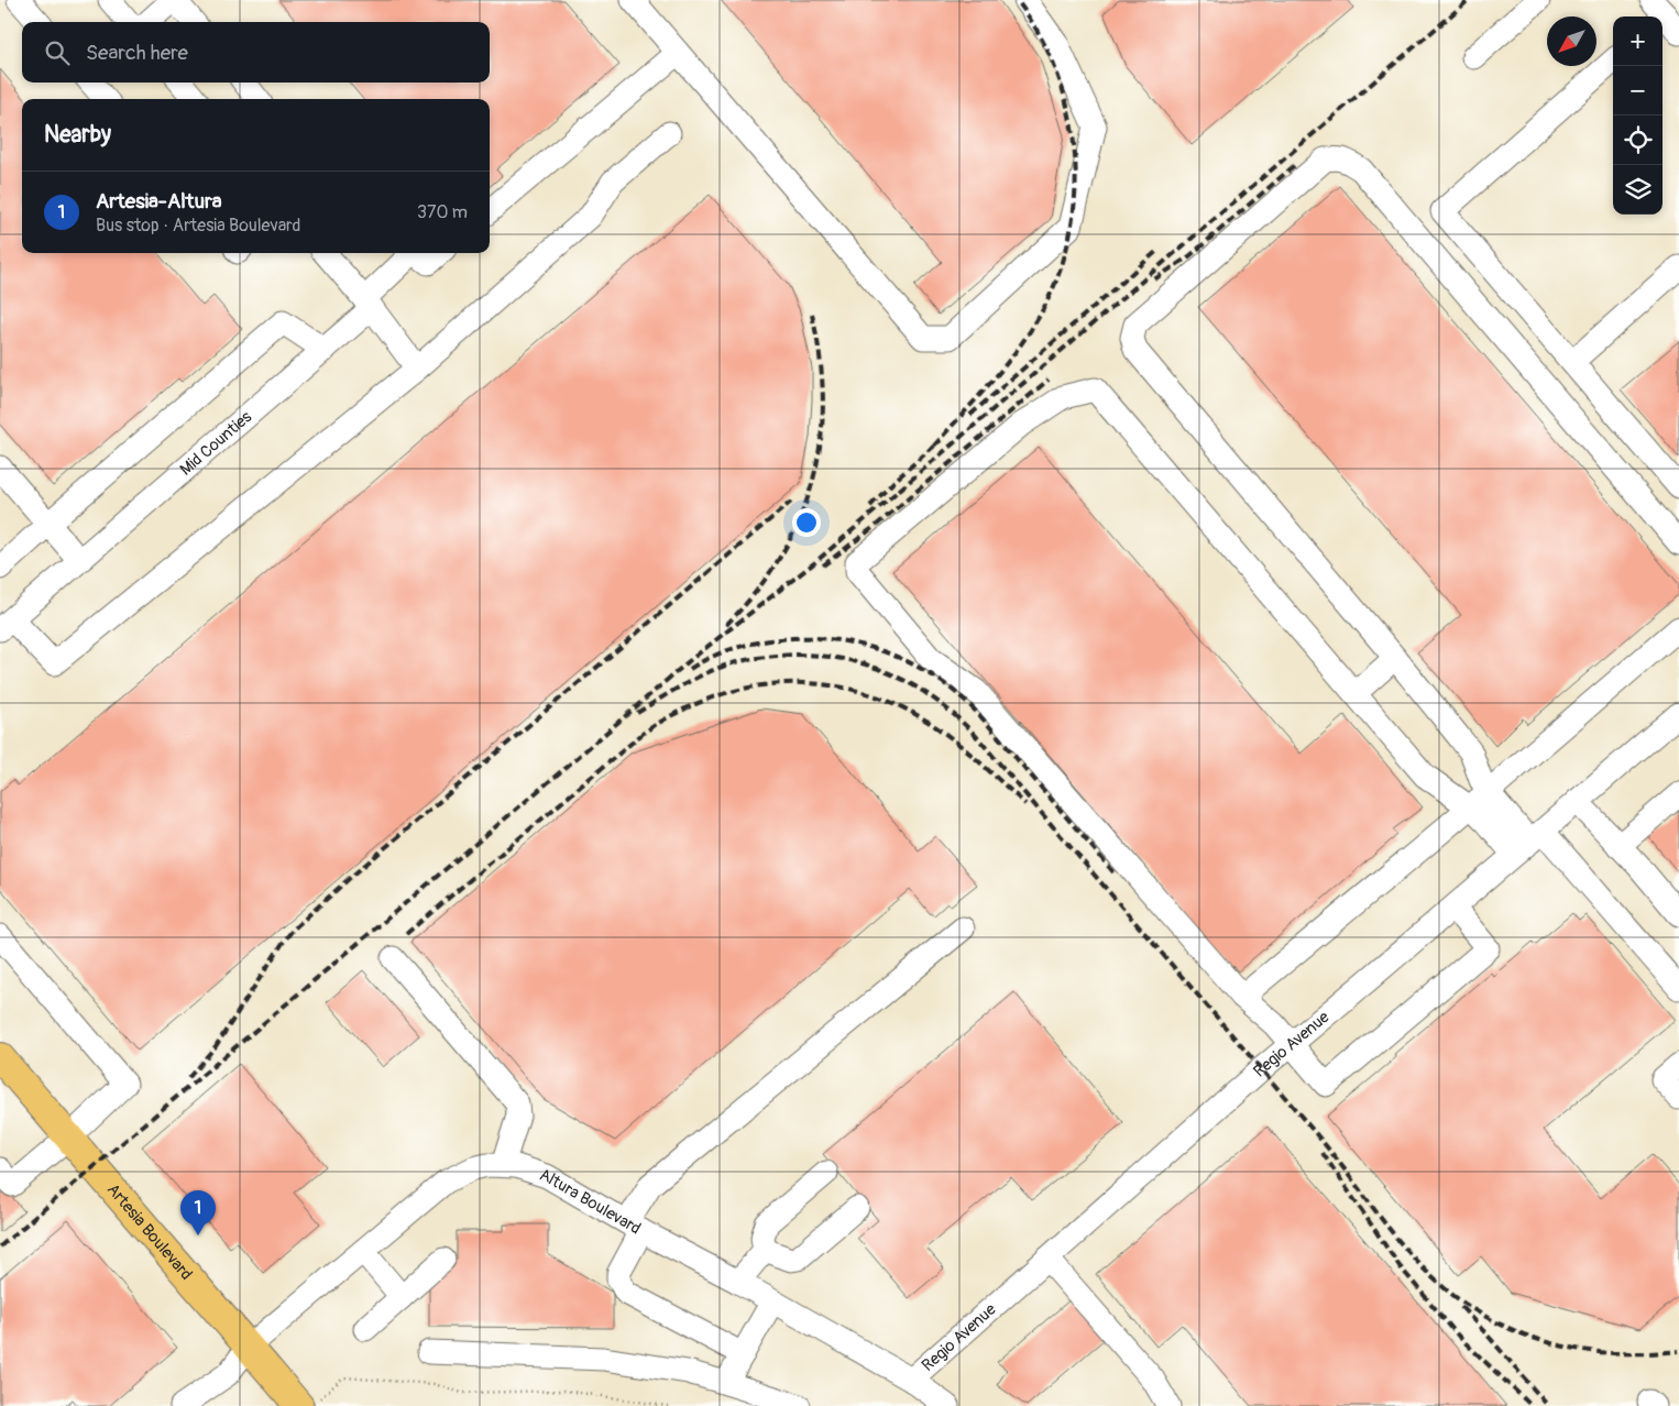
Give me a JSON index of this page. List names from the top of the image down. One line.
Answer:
{"streets":{"main road":["Artesia Boulevard"],"street":["Mid Counties","Regio Avenue","Altura Boulevard"]},"crossings":[["Regio Avenue","Altura Boulevard"],["Altura Boulevard","Artesia Boulevard"]],"north":"bottom left","page":{"map_buttons":["+","−"],"search":"Search here","heading":"Nearby","list":[{"mark":"1","name":"Artesia-Altura","note":"Bus stop · Artesia Boulevard","value":"370 m"}],"pins":"1"}}
